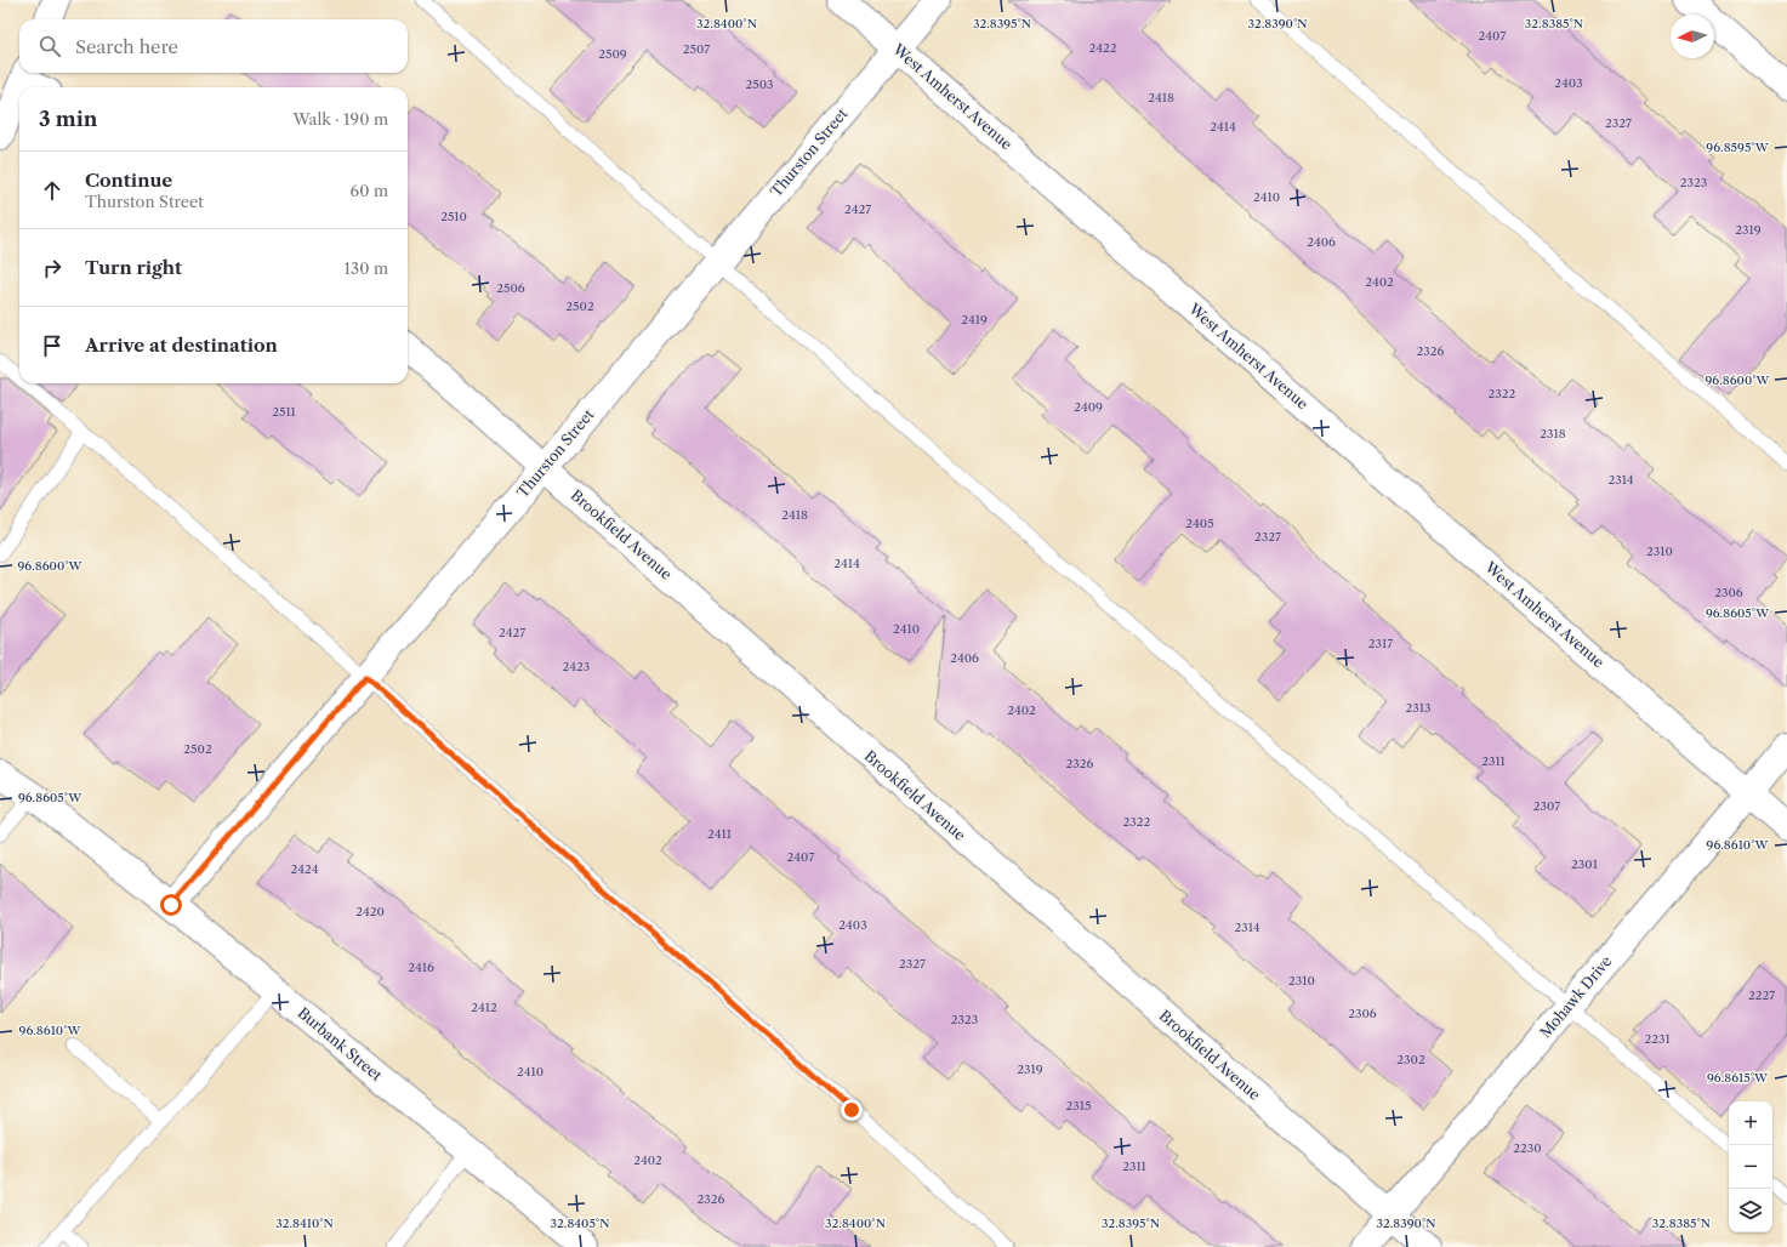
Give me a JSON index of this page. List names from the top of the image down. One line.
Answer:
{"streets":{"street":["West Amherst Avenue","Thurston Street","Brookfield Avenue","Mohawk Drive","Burbank Street"]},"crossings":[["West Amherst Avenue","Thurston Street"],["West Amherst Avenue","Mohawk Drive"],["Thurston Street","Brookfield Avenue"],["Thurston Street","Burbank Street"],["Brookfield Avenue","Mohawk Drive"]],"house_numbers":["2407","2422","2507","2509","2403","2503","2418","2327","2414","2323","2410","2427","2510","2319","2406","2402","2506","2502","2419","2326","2322","2409","2511","2318","2314","2418","2405","2327","2310","2414","2306","2410","2427","2317","2406","2423","2313","2402","2502","2311","2326","2307","2322","2411","2407","2301","2424","2420","2403","2314","2327","2416","2310","2227","2412","2306","2323","2231","2302","2319","2410","2315","2230","2402","2311","2326"],"north":"left","page":{"search":"Search here","heading":["3 min","Walk · 190 m"],"list":[["Continue","Thurston Street","60 m"],["Turn right","130 m"],"Arrive at destination"],"map_buttons":["+","−"]},"coordinates":["32.8400°N","32.8395°N","32.8390°N","32.8385°N","96.8595°W","96.8600°W","96.8605°W","96.8610°W","96.8615°W","32.8410°N","32.8405°N"]}
